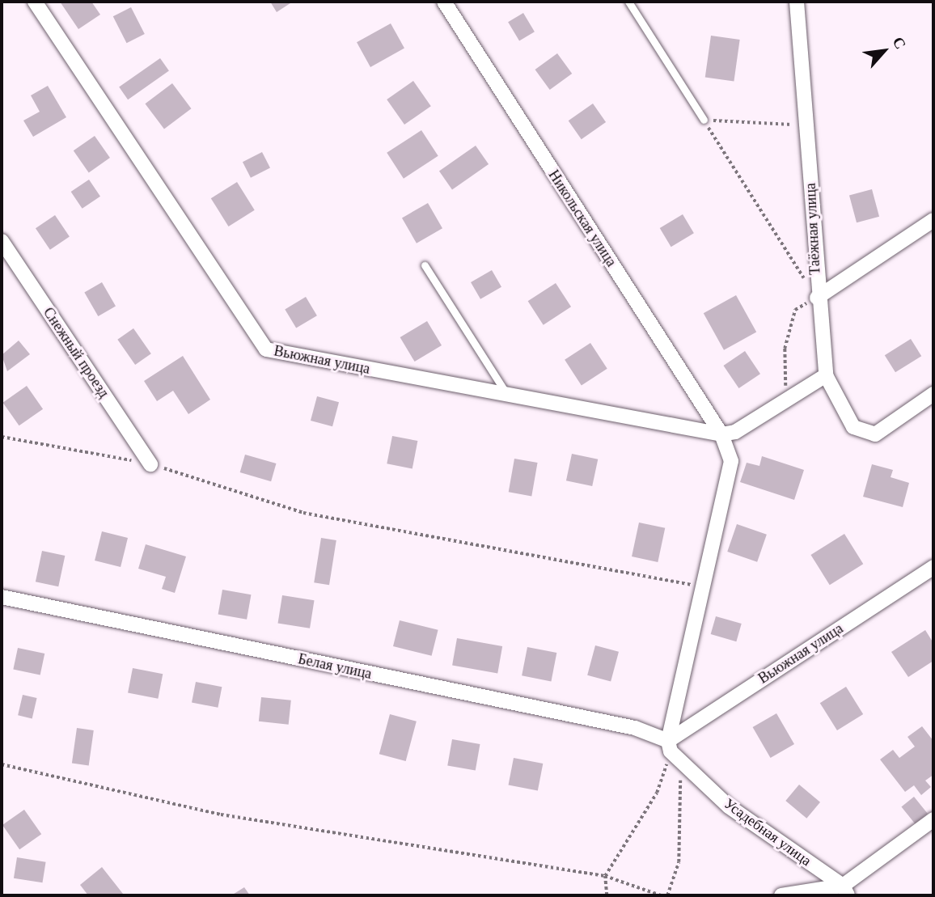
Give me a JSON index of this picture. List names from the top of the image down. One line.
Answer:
{"streets":{"street":["Никольская улица","Таёжная улица","Снежный проезд","Вьюжная улица","Белая улица","Усадебная улица"]},"crossings":[["Никольская улица","Вьюжная улица"],["Никольская улица","Белая улица"],["Никольская улица","Усадебная улица"],["Вьюжная улица","Белая улица"],["Вьюжная улица","Усадебная улица"],["Белая улица","Усадебная улица"]],"north":"top right"}
